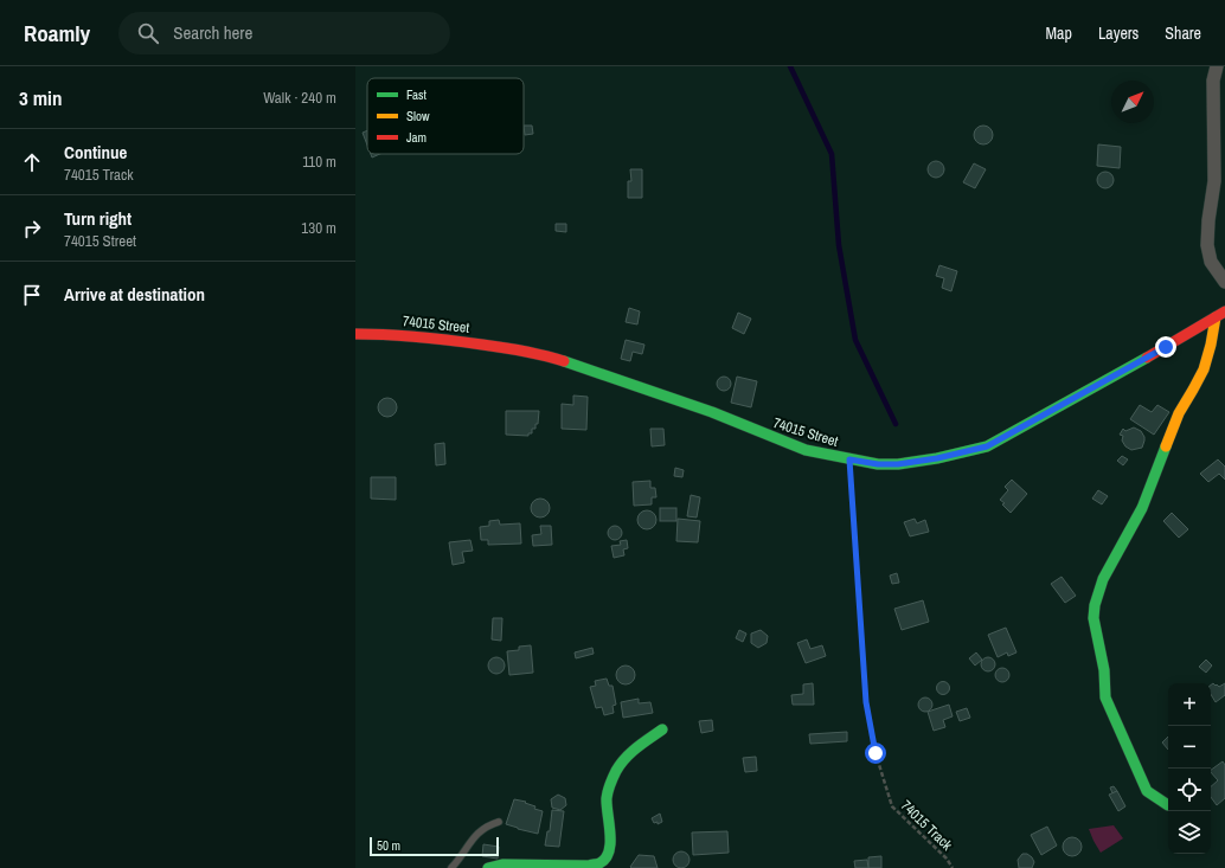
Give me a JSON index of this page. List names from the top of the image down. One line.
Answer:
{"streets":{"street":["74015 Street"],"path":["74015 Track"]},"crossings":[["74015 Street","74015 Track"]],"legend":["Fast","Slow","Jam"],"scale_bar":"50 m","north":"top right","page":{"header":"Roamly","search":"Search here","nav":["Map","Layers","Share"],"heading":["3 min","Walk · 240 m"],"list":[["Continue","74015 Track","110 m"],["Turn right","74015 Street","130 m"],"Arrive at destination"],"map_buttons":["+","−"],"scale":"50 m"}}
